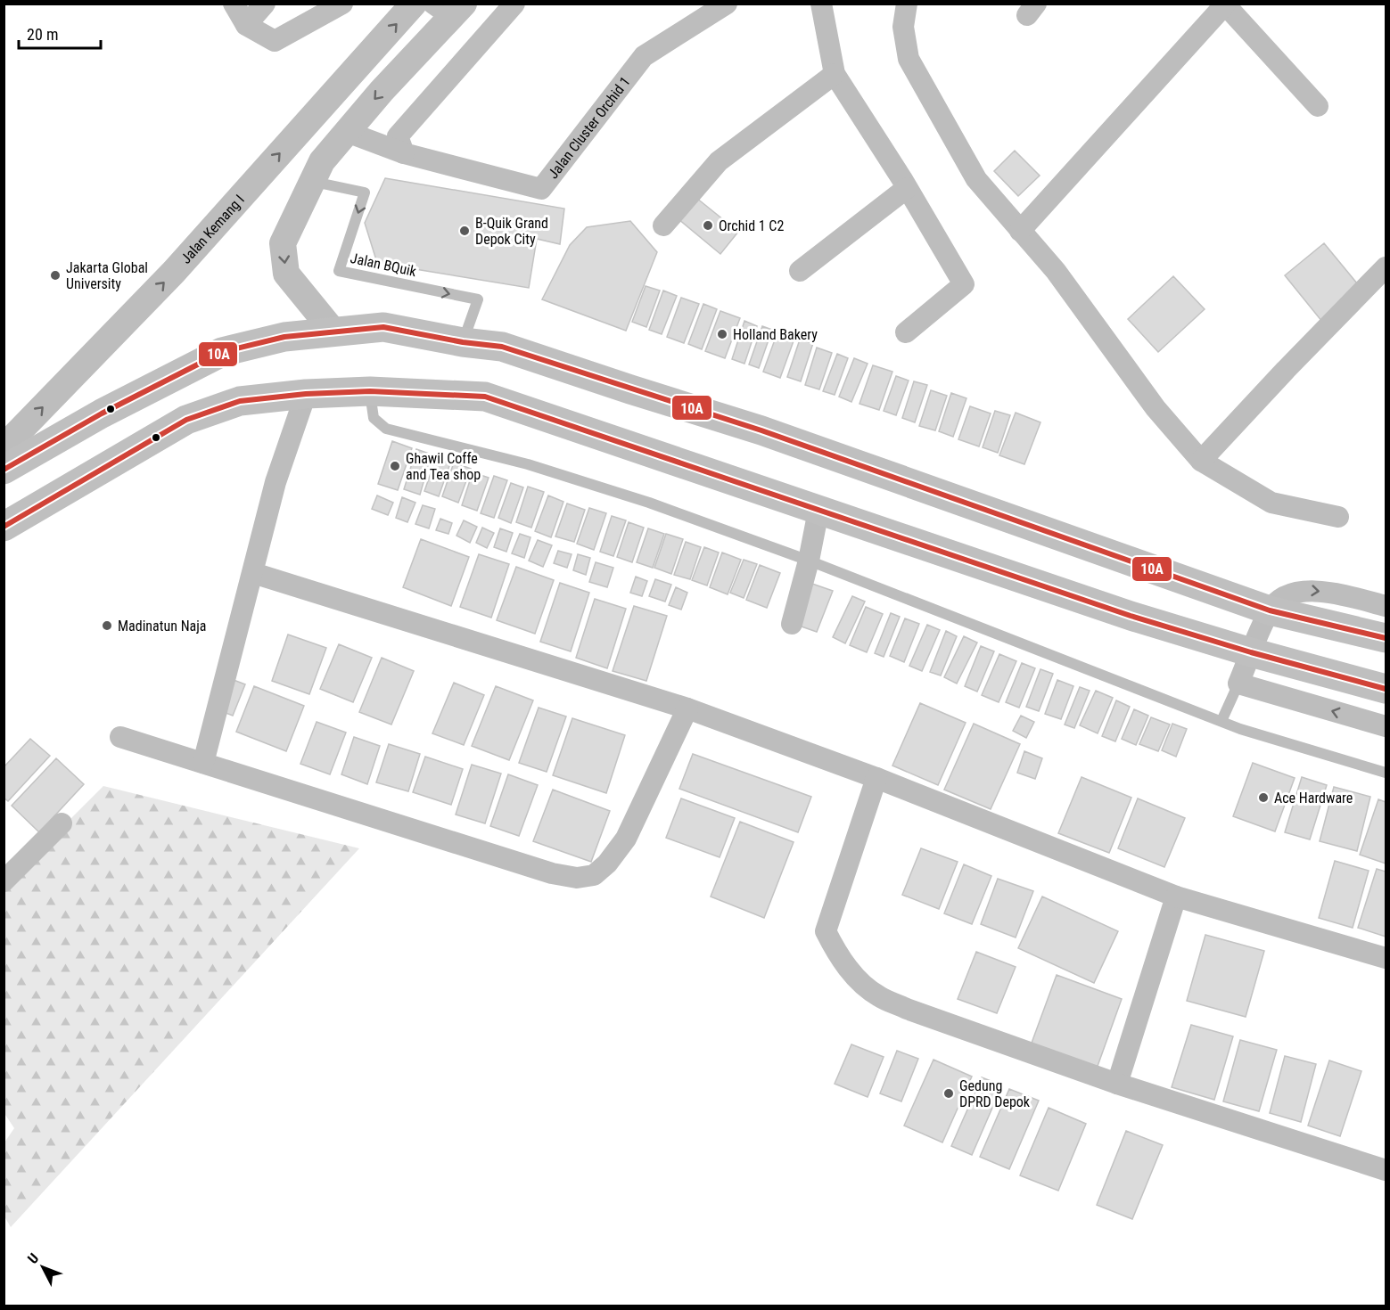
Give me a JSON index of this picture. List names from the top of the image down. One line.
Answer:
{"streets":{"street":["Jalan Cluster Orchid 1","Jalan Kemang I"],"lane":["Jalan BQuik"]},"places":["Orchid 1 C2","B-Quik Grand Depok City","Jakarta Global University","Holland Bakery","Ghawil Coffe and Tea shop","Madinatun Naja","Ace Hardware","Gedung DPRD Depok"],"lines":["transit line 10A"],"scale_bar":"20 m","north":"top left"}
